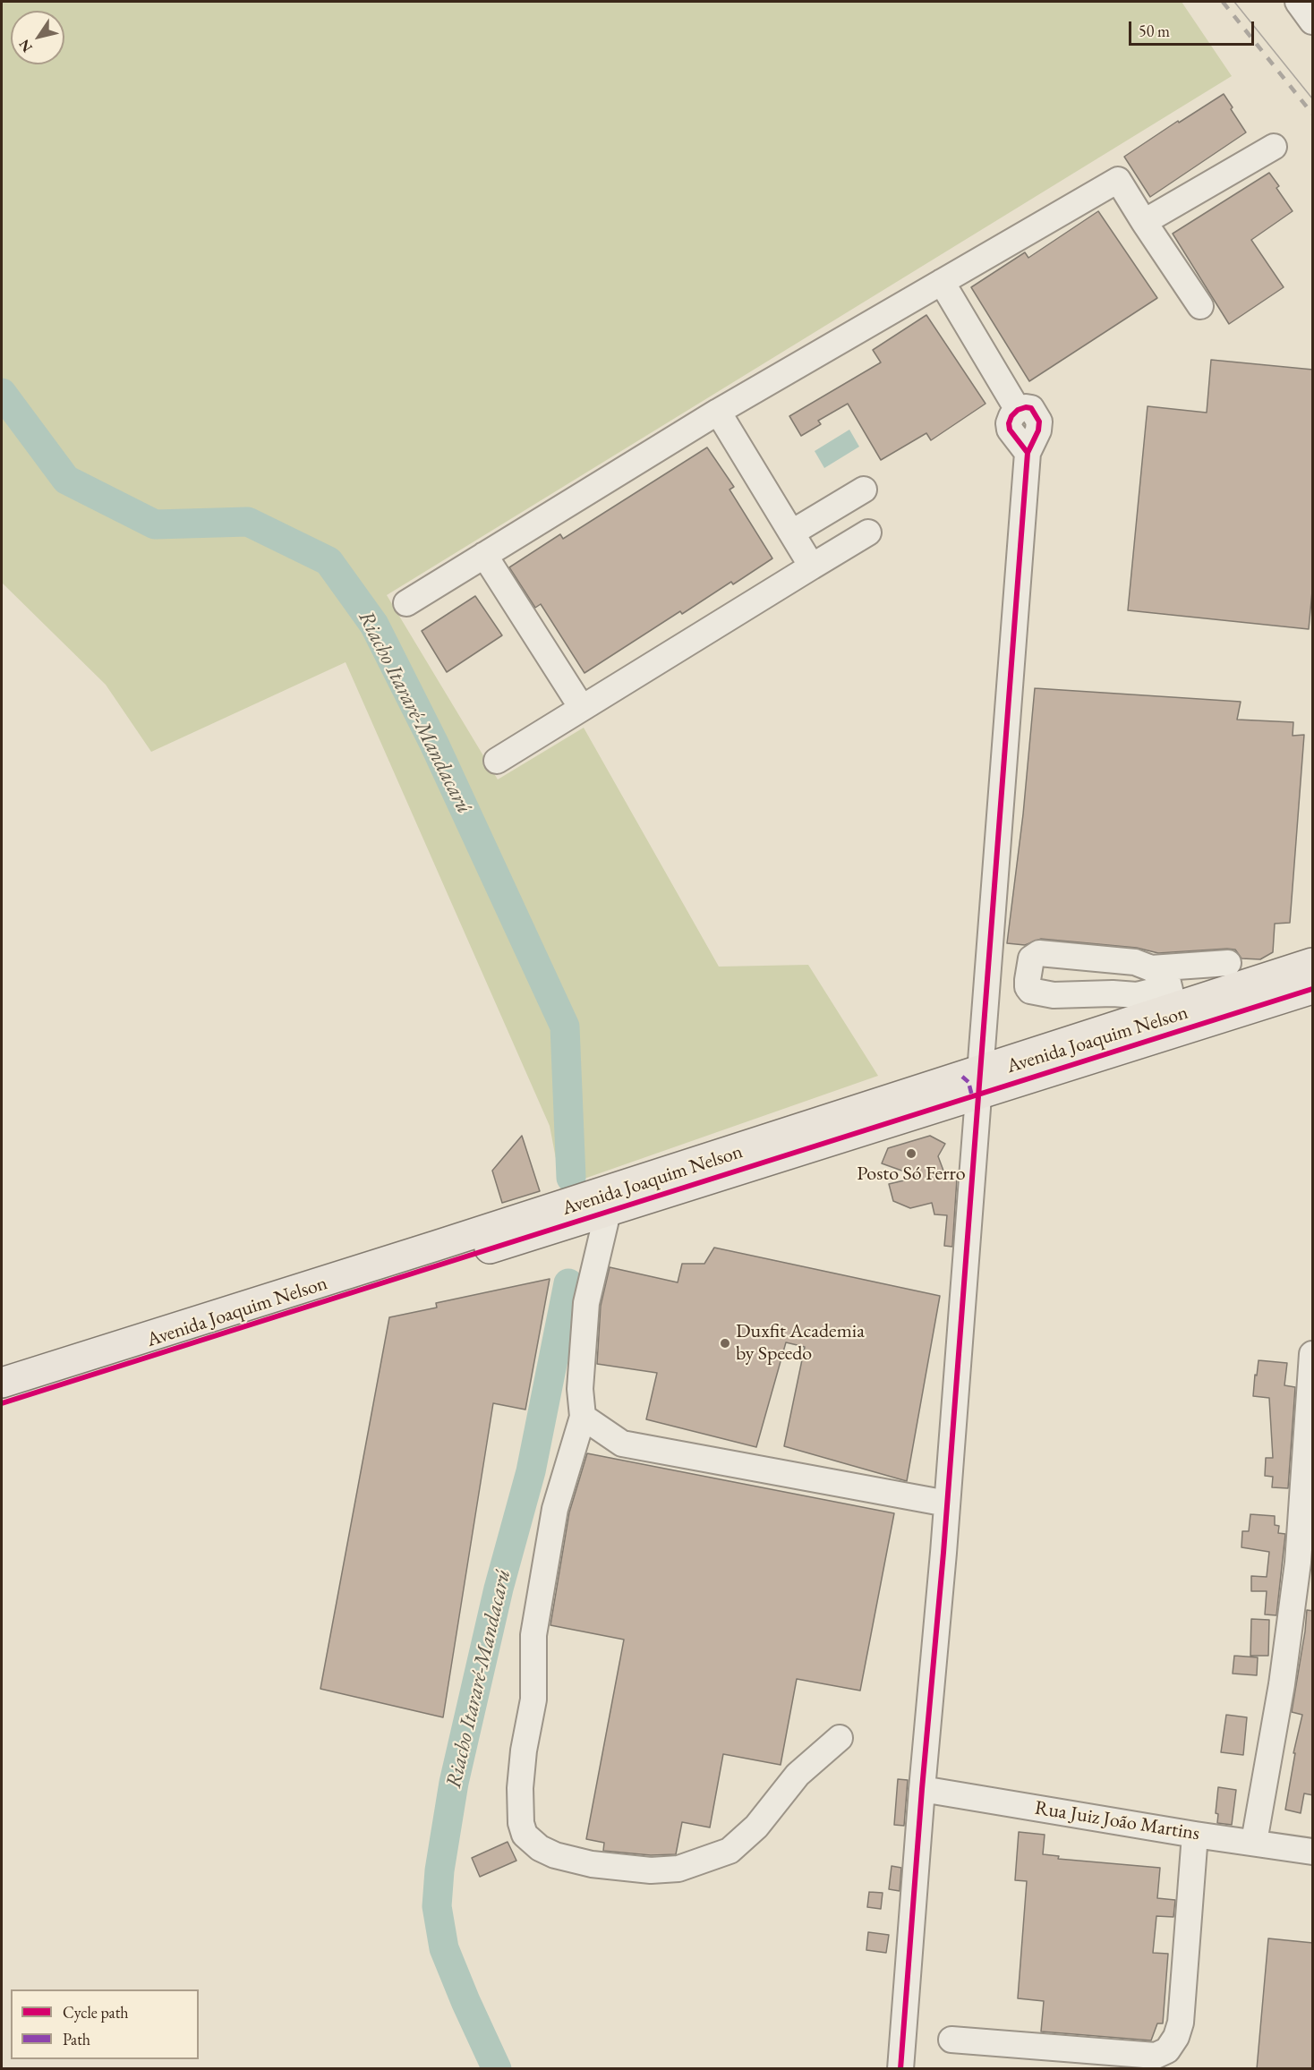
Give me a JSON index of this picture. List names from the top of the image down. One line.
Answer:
{"streets":{"main road":["Avenida Joaquim Nelson"],"street":["Rua Juiz João Martins"]},"water":["Riacho Itararé-Mandacarú"],"places":["Posto Só Ferro","Duxfit Academia by Speedo"],"legend":["Cycle path","Path"],"scale_bar":"50 m","north":"bottom left"}
